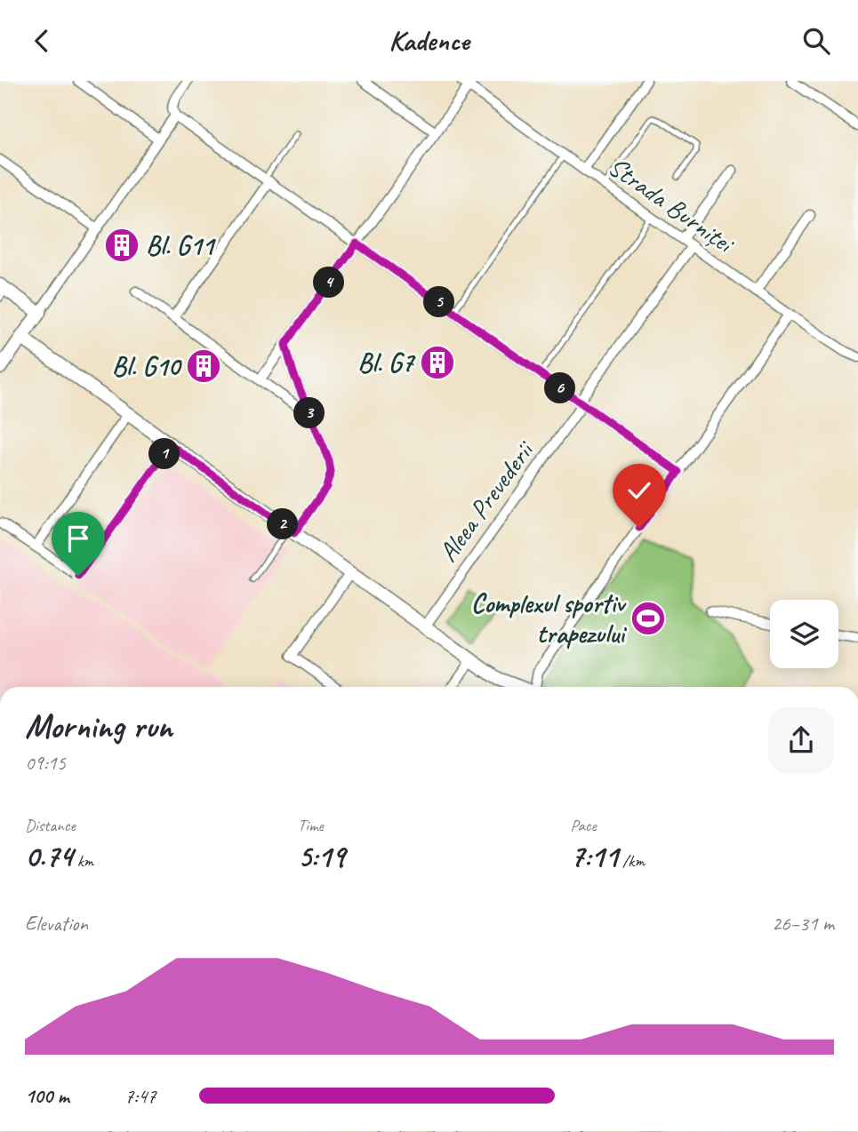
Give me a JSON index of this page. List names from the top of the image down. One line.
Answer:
{"streets":{"street":["Strada Burniței","Aleea Prevederii"]},"crossings":[["Strada Burniței","Aleea Prevederii"]],"places":{"building":["Bl. G11","Bl. G7","Bl. G10"],"sports":["Complexul sportiv trapezului"]},"page":{"header":"Kadence","pins":["4","5","6","3","1","2"],"heading":["Morning run","09:15"],"stats":[["Distance","0.74 km"],["Time","5:19"],["Pace","7:11 /km"]],"chart":["Elevation","26–31 m"],"list":[{"name":"100 m","note":"7:47"}]}}
